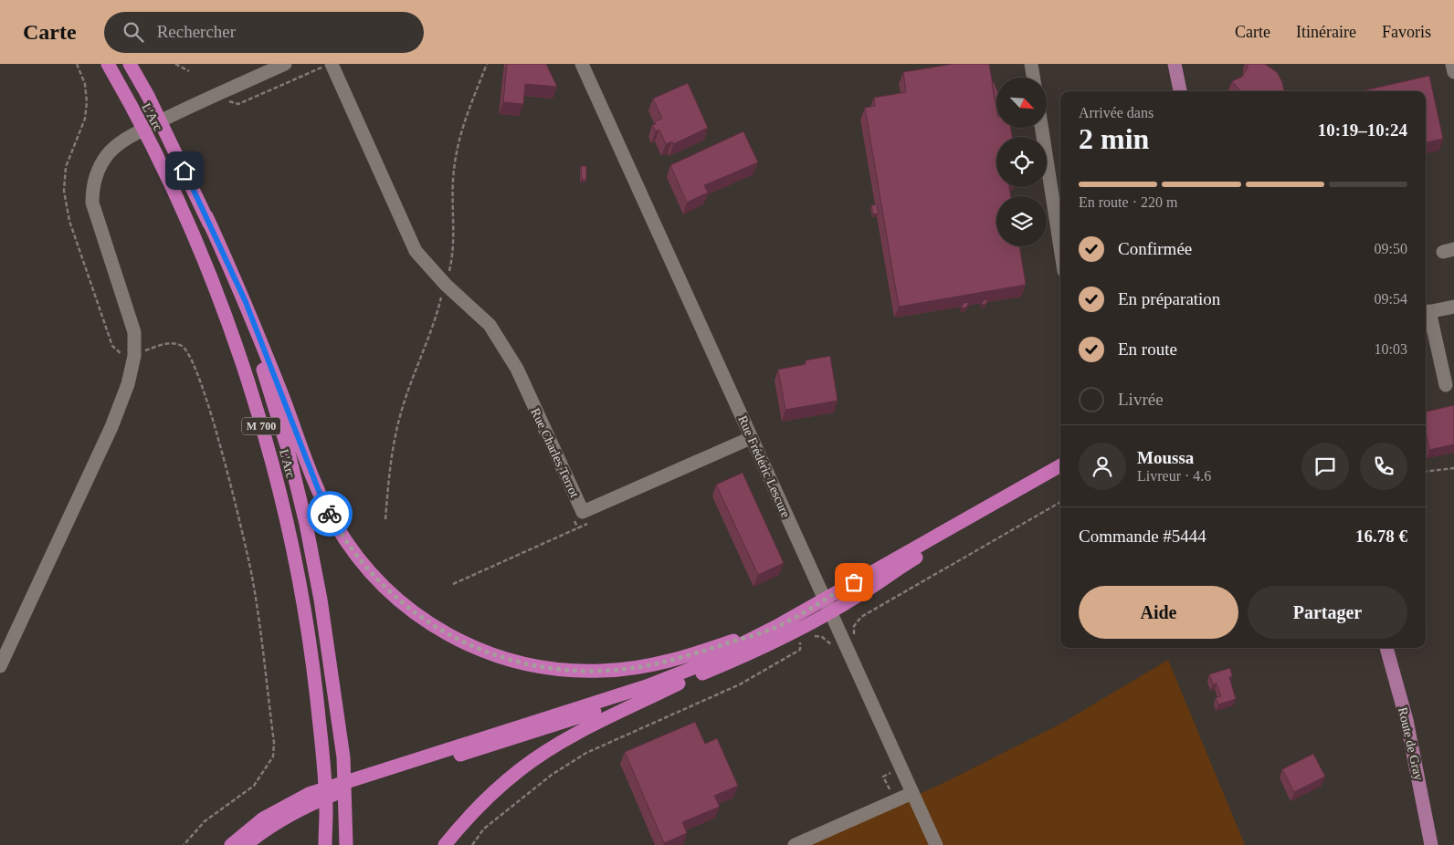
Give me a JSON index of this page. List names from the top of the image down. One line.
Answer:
{"streets":{"highway":["L'Arc","M 700"],"main road":["Route de Gray"],"street":["Rue Charles Terrot","Rue Frédéric Lescure"]},"crossings":[["Rue Charles Terrot","Rue Frédéric Lescure"]],"north":"bottom right","page":{"header":"Carte","search":"Rechercher","nav":["Carte","Itinéraire","Favoris"],"heading":["2 min","Arrivée dans","10:19–10:24"],"panel":["Moussa","Livreur · 4.6","Commande #5444","16.78 €"],"bar":"En route · 220 m","list":[["Confirmée","09:50"],["En préparation","09:54"],["En route","10:03"],"Livrée"],"buttons":["Aide","Partager"]}}
